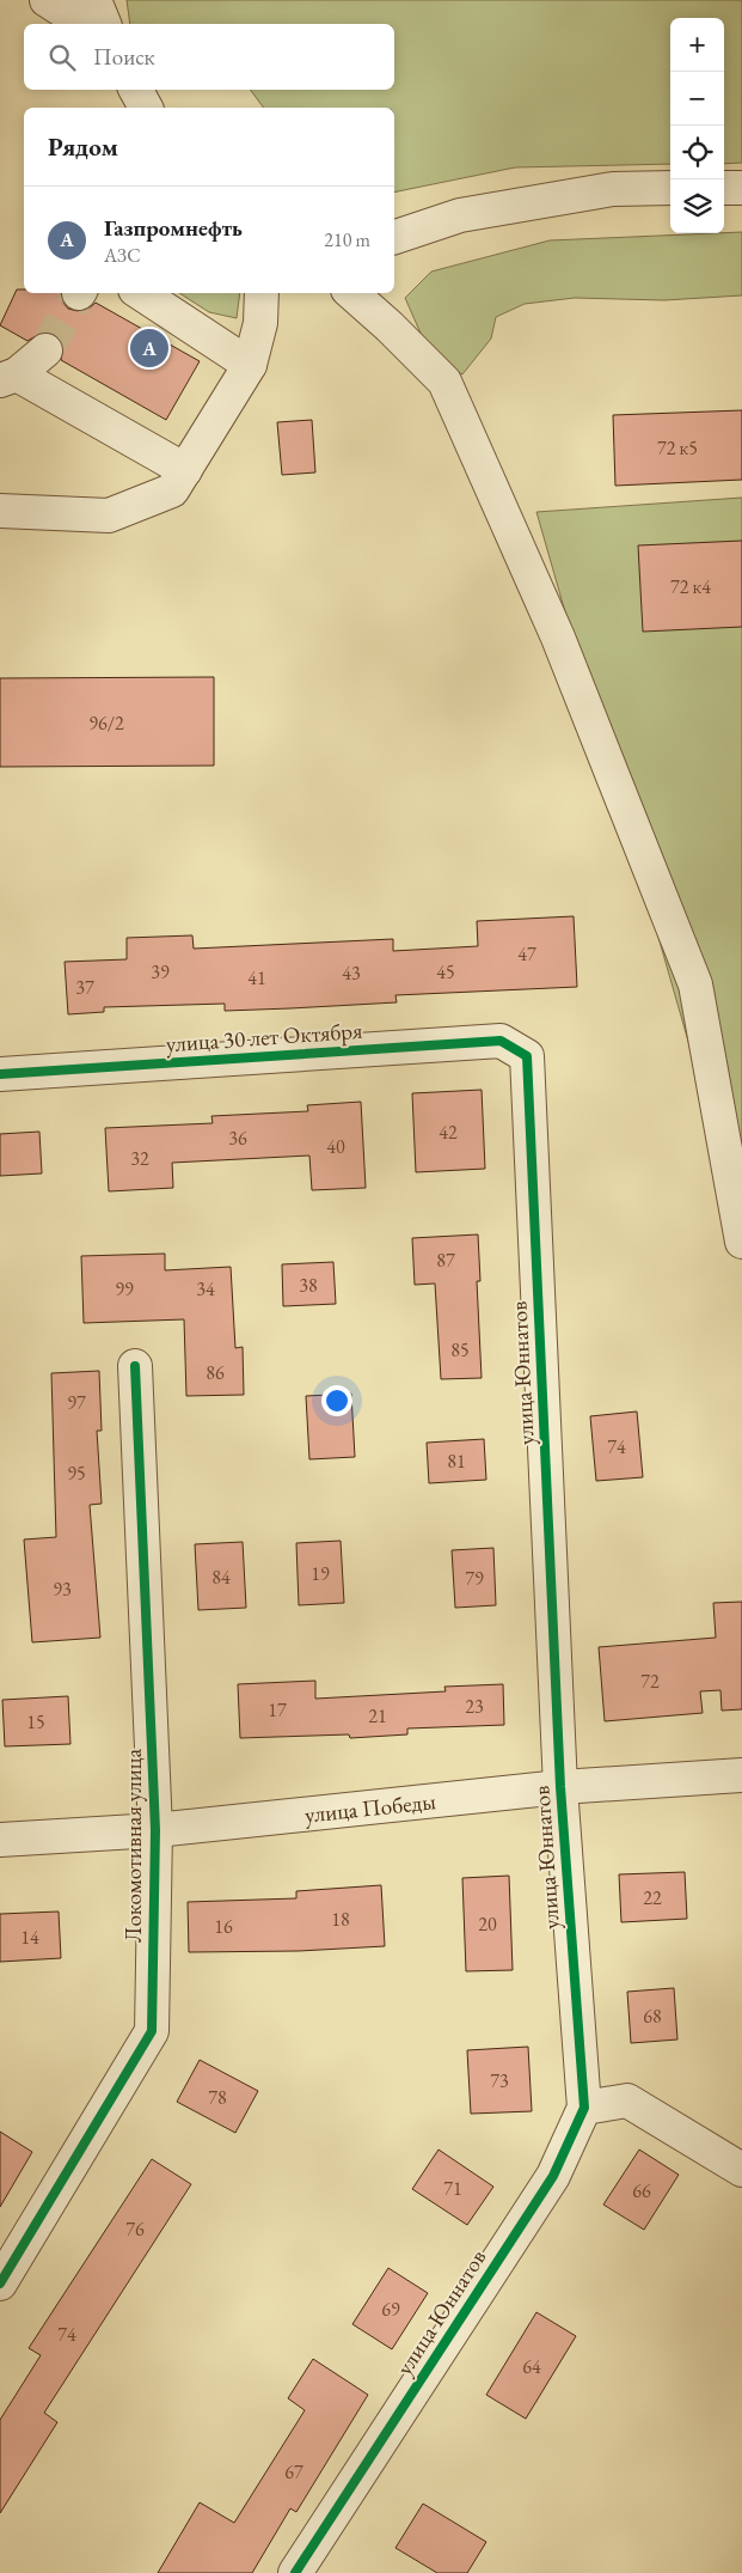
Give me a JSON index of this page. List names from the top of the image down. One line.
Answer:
{"streets":{"street":["улица 30 лет Октября","улица Юннатов","улица Победы","Локомотивная улица"]},"crossings":[["улица 30 лет Октября","улица Юннатов"],["улица Юннатов","улица Победы"],["улица Победы","Локомотивная улица"]],"house_numbers":["72 к5","72 к4","96/2","47","39","45","43","41","37","42","36","40","32","87","38","99","34","85","86","97","74","81","95","19","84","79","93","72","23","17","21","15","22","18","20","16","14","68","73","78","71","66","76","69","74","64","67"],"page":{"map_buttons":["+","−"],"search":"Поиск","heading":"Рядом","list":[{"mark":"A","name":"Газпромнефть","note":"АЗС","value":"210 m"}],"pins":"A"}}
